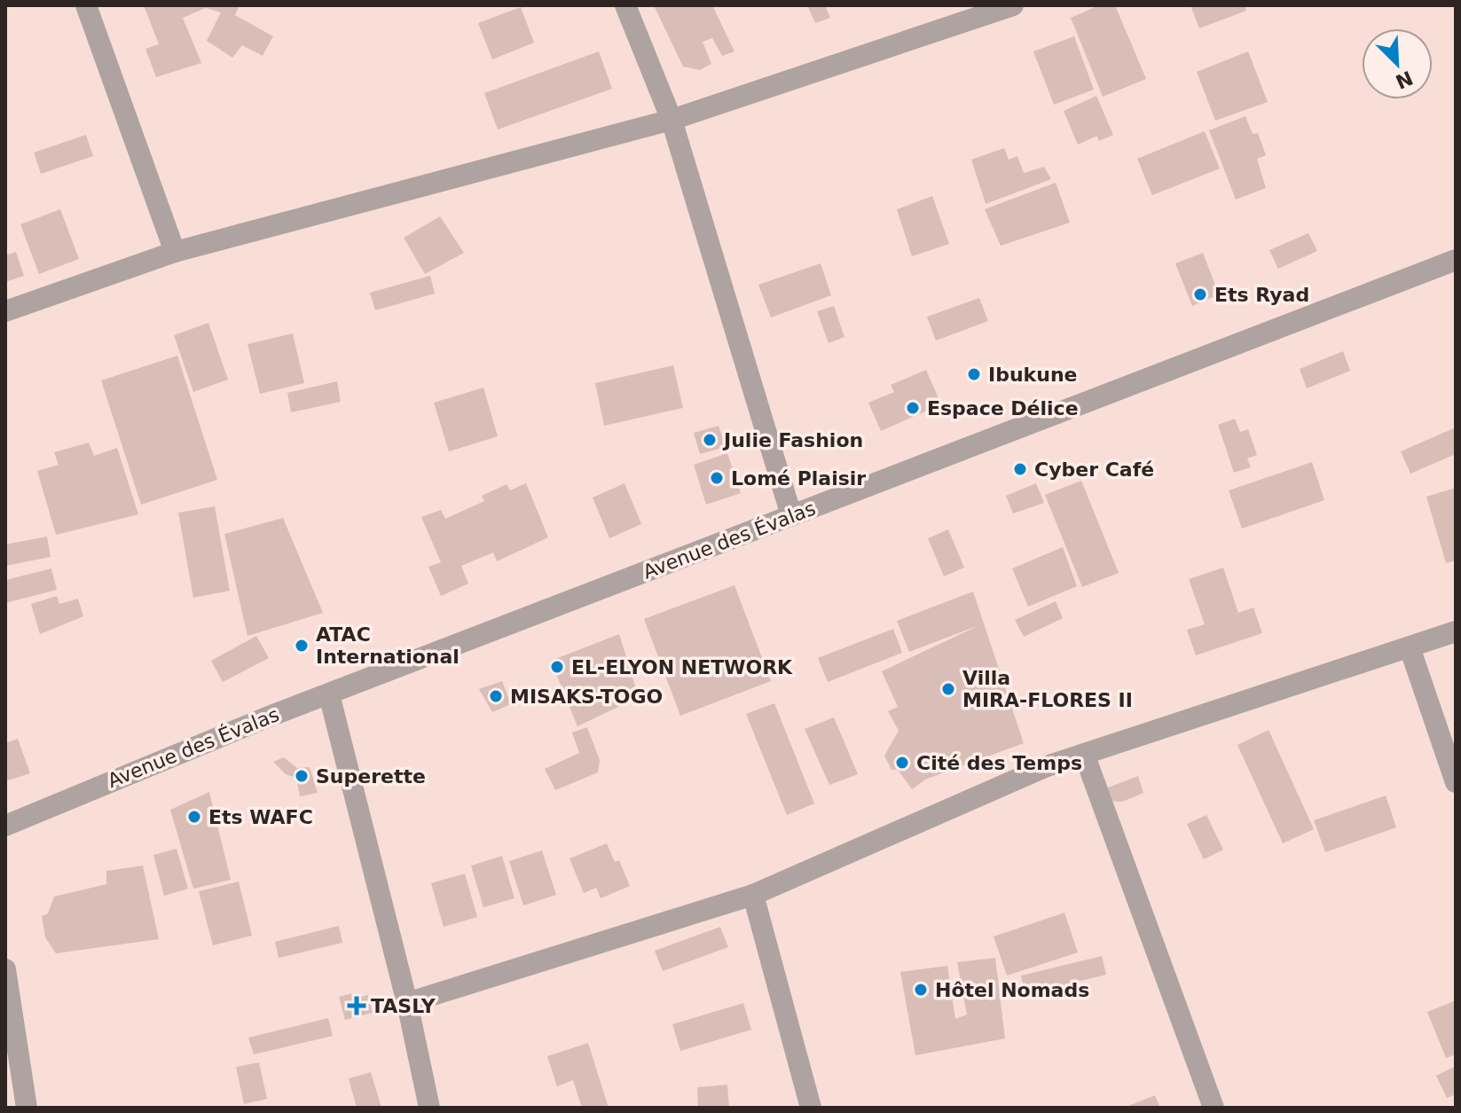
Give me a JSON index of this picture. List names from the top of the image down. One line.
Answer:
{"streets":{"street":["Avenue des Évalas"]},"places":{"other":["Ets Ryad","Ibukune","Espace Délice","Julie Fashion","Cyber Café","Lomé Plaisir","ATAC International","EL-ELYON NETWORK","Villa MIRA-FLORES II","MISAKS-TOGO","Cité des Temps","Superette","Ets WAFC","Hôtel Nomads"],"health":["TASLY"]},"north":"bottom right"}
